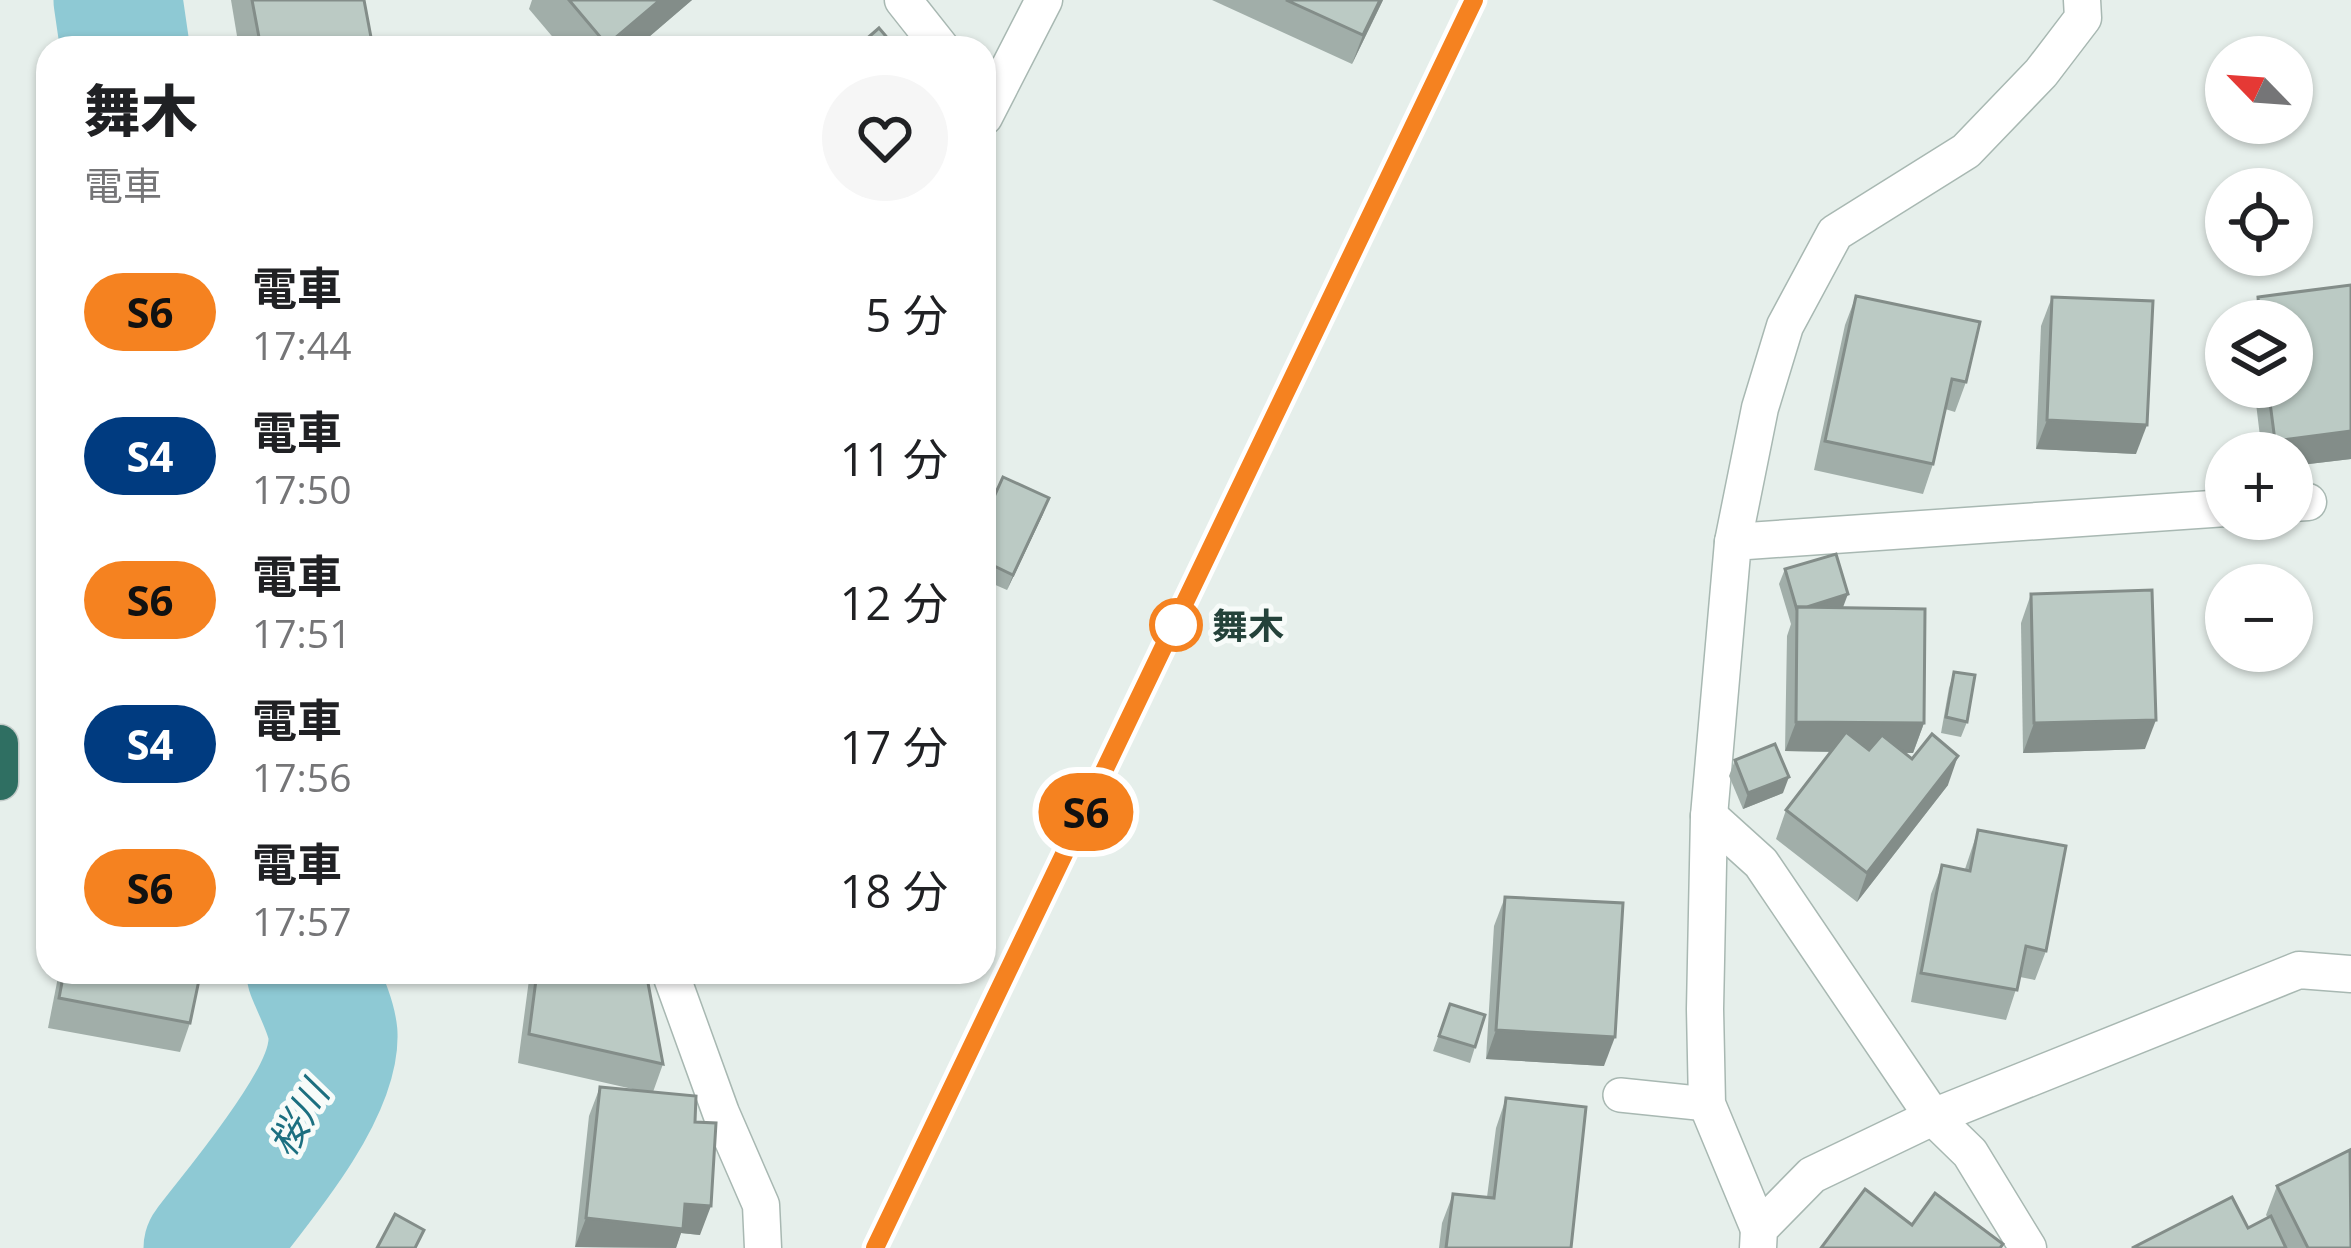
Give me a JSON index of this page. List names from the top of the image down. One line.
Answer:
{"water":["桜川"],"places":["舞木"],"north":"top left","page":{"on_map":"S6","map_buttons":["+","−"],"heading":["舞木","電車"],"list":[{"mark":"S6","name":"電車","note":"17:44","value":"5 分"},{"mark":"S4","name":"電車","note":"17:50","value":"11 分"},{"mark":"S6","name":"電車","note":"17:51","value":"12 分"},{"mark":"S4","name":"電車","note":"17:56","value":"17 分"},{"mark":"S6","name":"電車","note":"17:57","value":"18 分"}]}}
